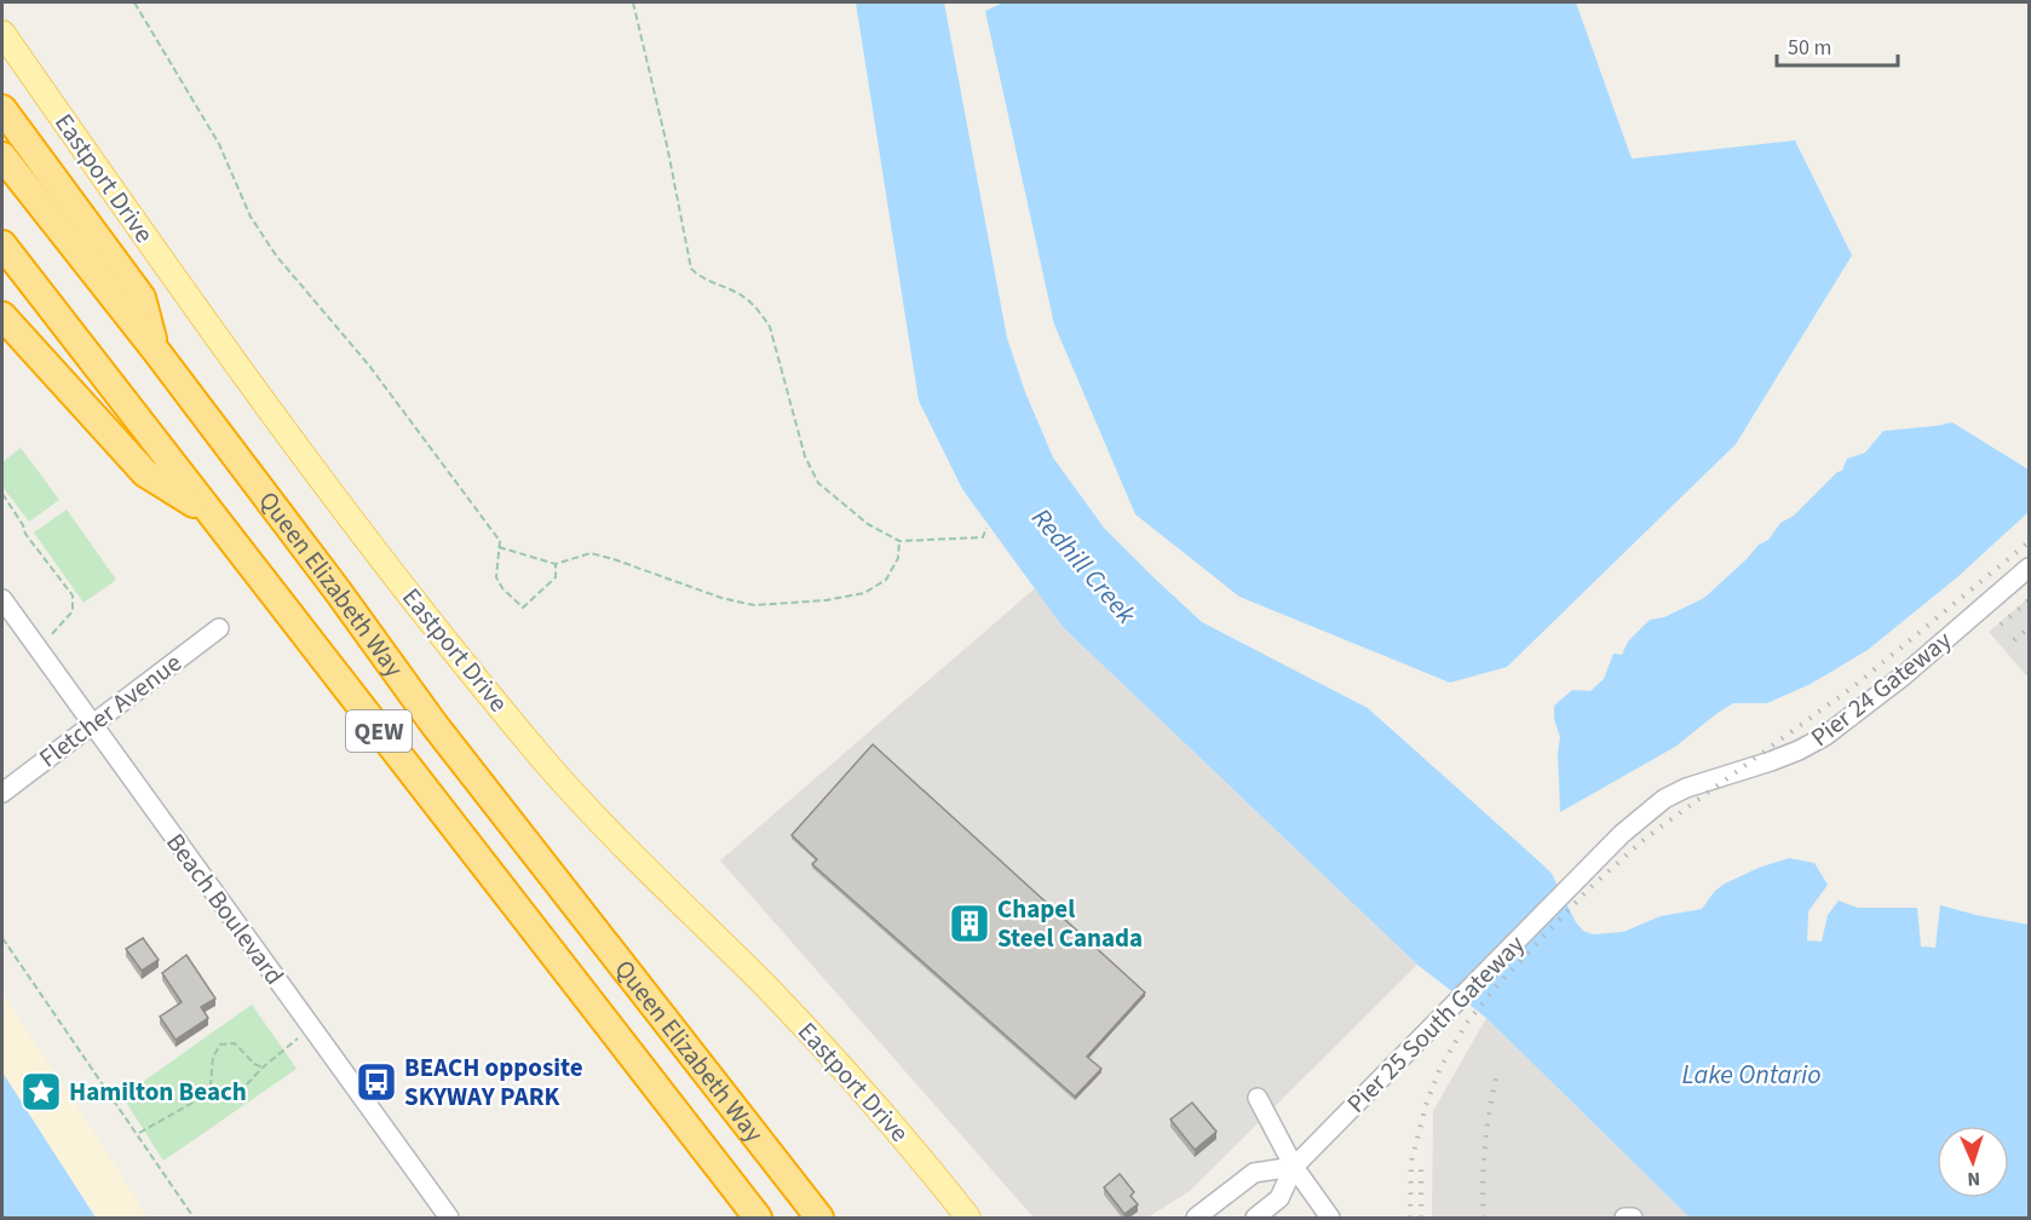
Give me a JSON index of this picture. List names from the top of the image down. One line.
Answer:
{"streets":{"highway":["Queen Elizabeth Way","QEW"],"main road":["Eastport Drive"],"street":["Pier 24 Gateway","Fletcher Avenue","Beach Boulevard","Pier 25 South Gateway"]},"crossings":[["Pier 24 Gateway","Pier 25 South Gateway"],["Fletcher Avenue","Beach Boulevard"]],"water":["Redhill Creek","Lake Ontario"],"places":{"building":["Chapel Steel Canada"],"bus stop":["BEACH opposite SKYWAY PARK"],"place":["Hamilton Beach"]},"scale_bar":"50 m","north":"bottom"}
